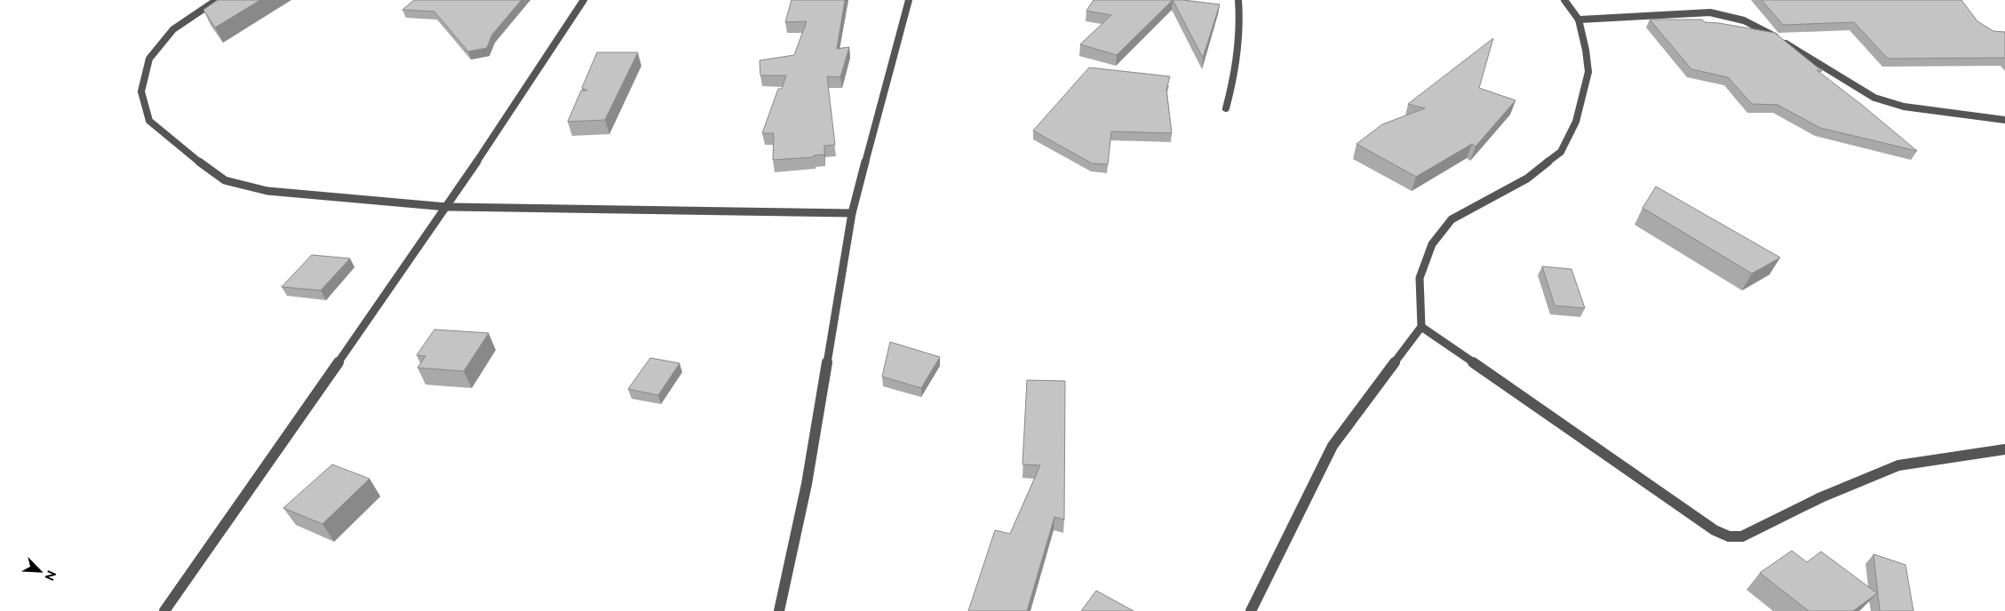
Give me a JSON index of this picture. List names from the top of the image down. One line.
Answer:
{"north":"bottom right"}
